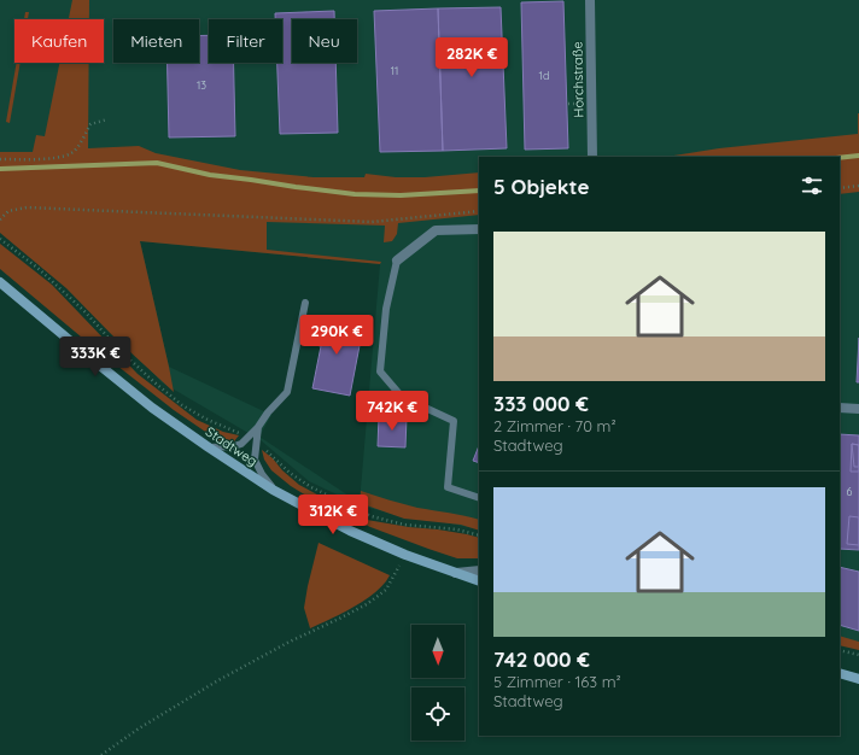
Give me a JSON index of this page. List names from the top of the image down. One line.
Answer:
{"streets":{"main road":["Stadtweg"],"street":["Horchstraße"]},"house_numbers":["11","1d","13","6"],"north":"bottom","page":{"chip":["Kaufen","Mieten","Filter","Neu"],"price":["282K €","290K €","333K €","742K €","312K €"],"heading":"5 Objekte","list":[{"name":"333 000 €","note":"2 Zimmer · 70 m² · Stadtweg"},{"name":"742 000 €","note":"5 Zimmer · 163 m² · Stadtweg"}]}}
